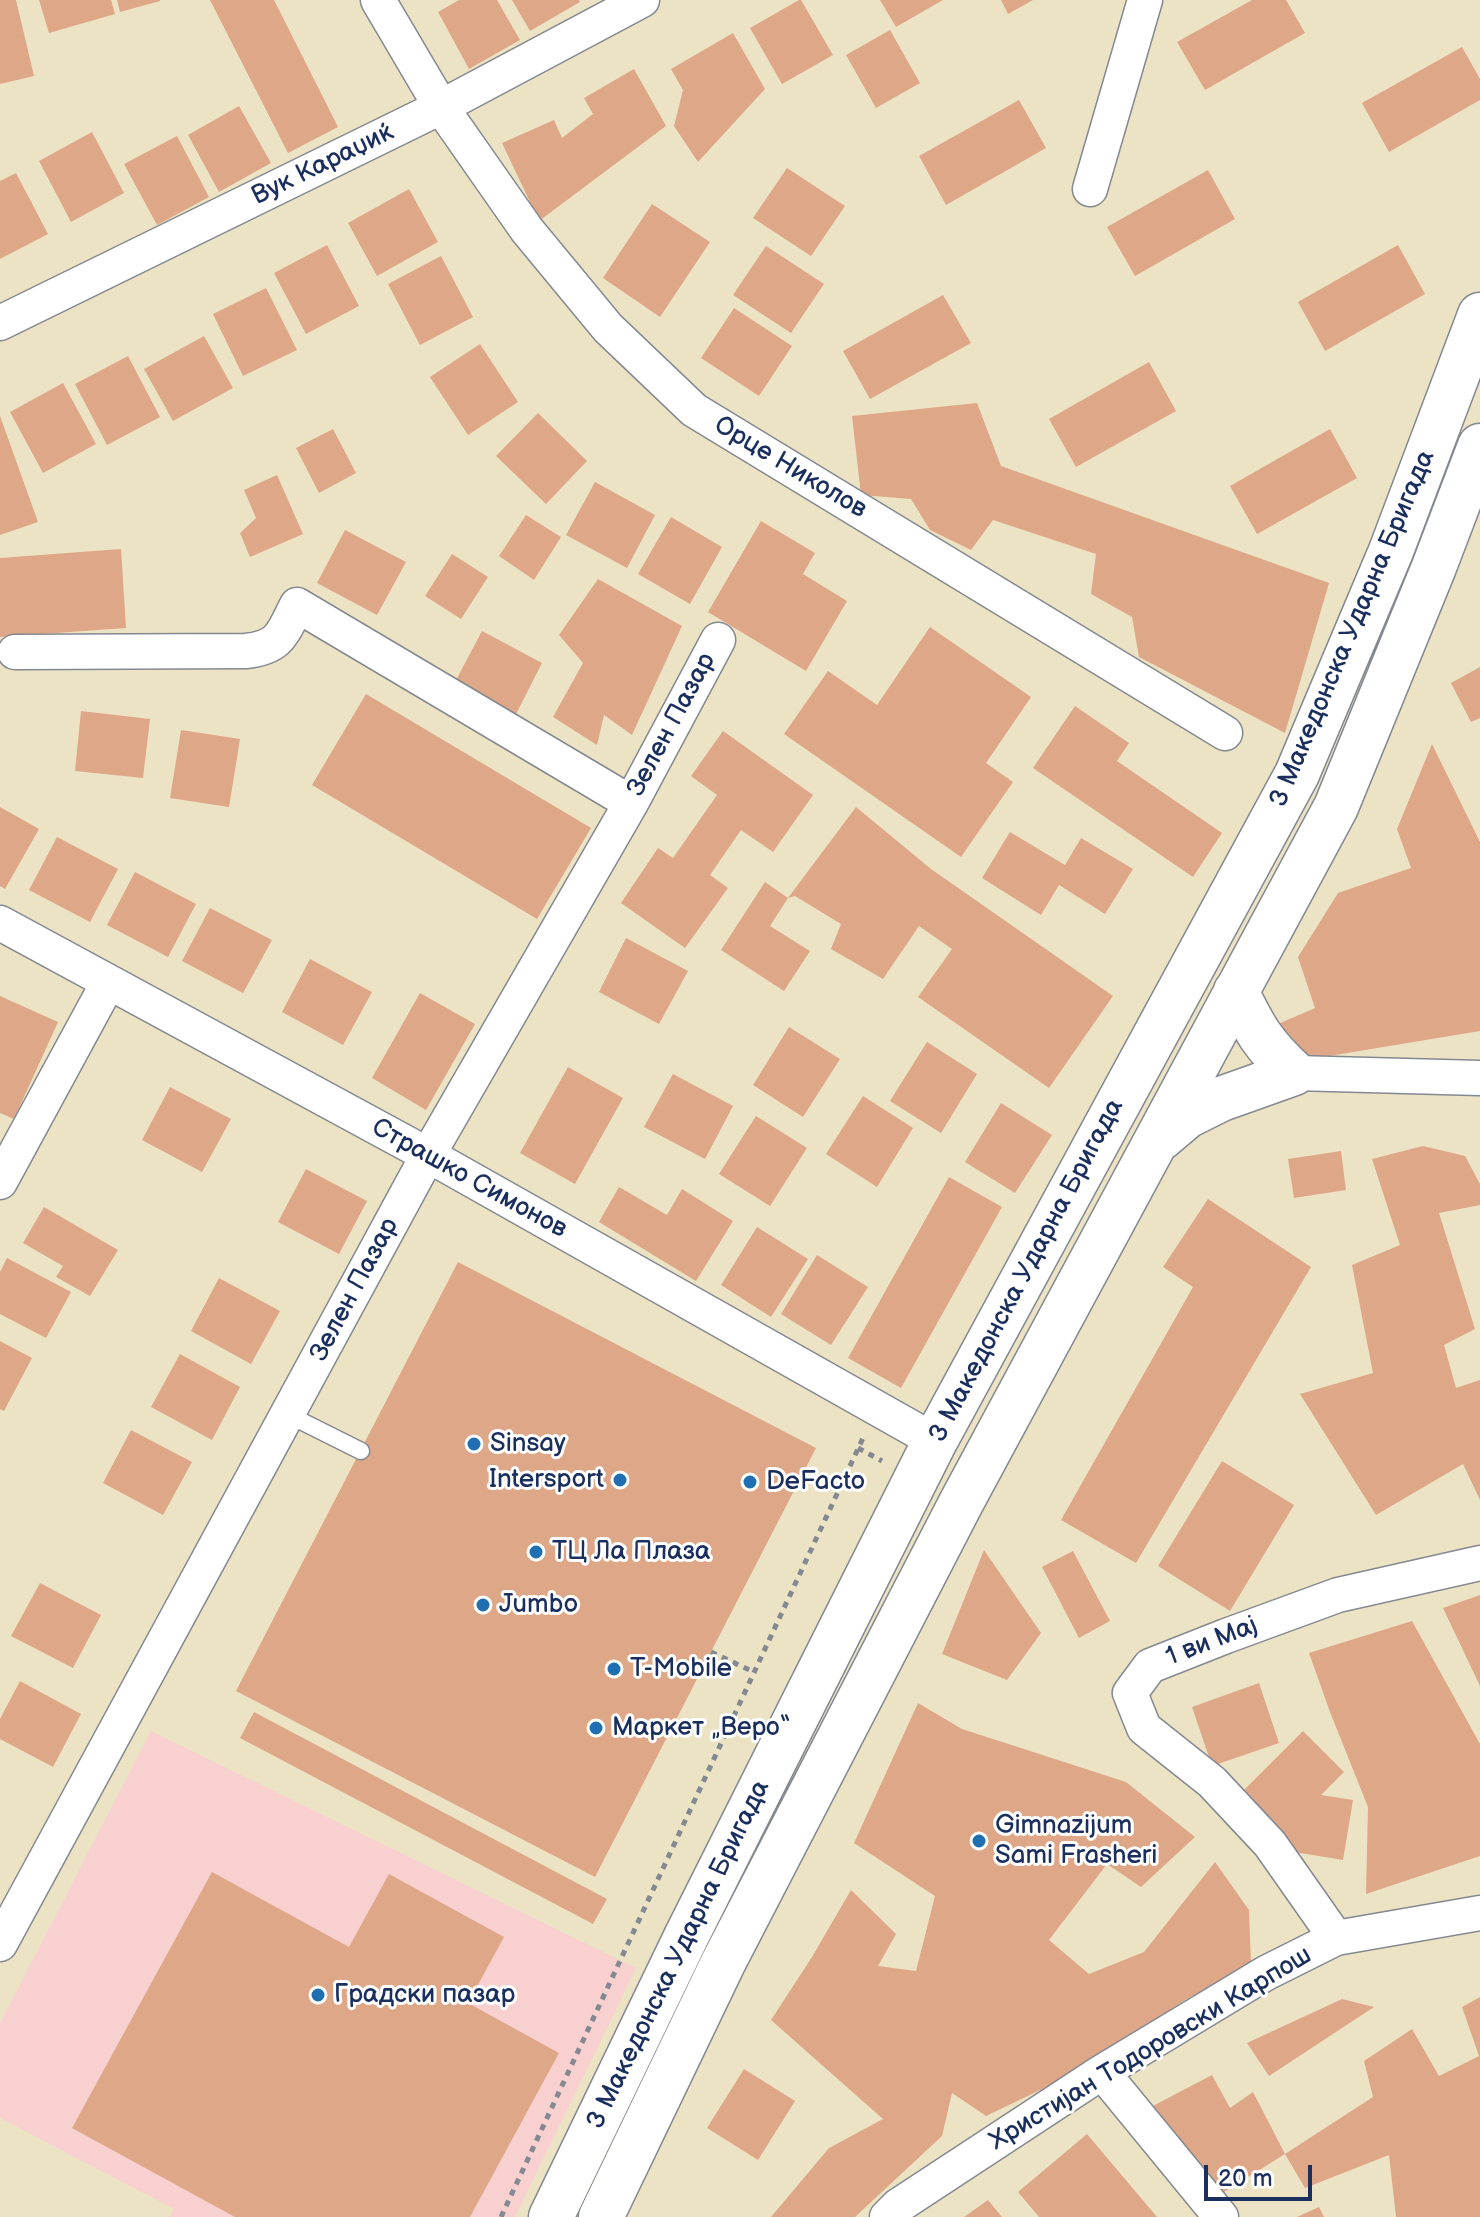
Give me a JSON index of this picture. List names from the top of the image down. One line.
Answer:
{"streets":{"street":["Вук Караџиќ","Орце Николов","3 Македонска Ударна Бригада","Зелен Пазар","Страшко Симонов","1 ви Мај","Христијан Тодоровски Карпош"]},"crossings":[["Вук Караџиќ","Орце Николов"],["3 Македонска Ударна Бригада","Страшко Симонов"],["Зелен Пазар","Страшко Симонов"],["1 ви Мај","Христијан Тодоровски Карпош"]],"places":["Sinsay","Intersport","DeFacto","ТЦ Ла Плаза","Jumbo","T-Mobile","Маркет „Веро“","Gimnazijum Sami Frasheri","Градски пазар"],"scale_bar":"20 m"}
